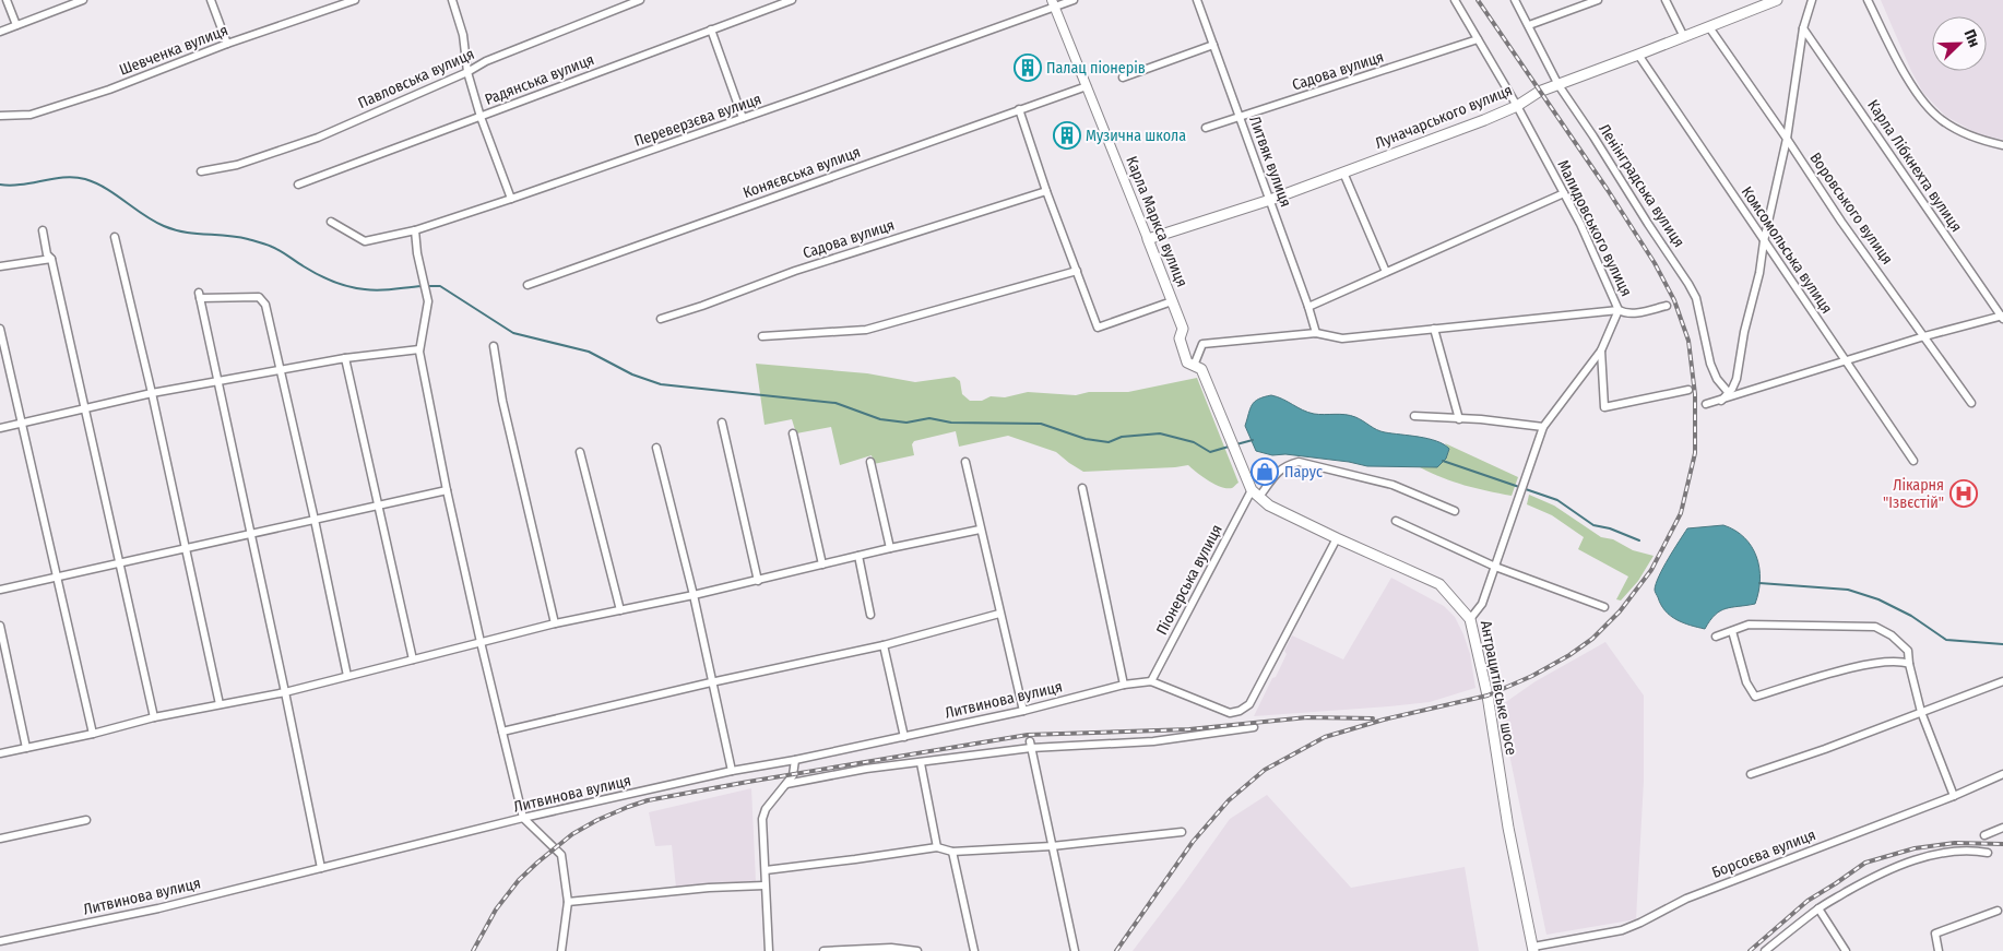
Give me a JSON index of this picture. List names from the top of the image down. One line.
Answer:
{"streets":{"main road":["Луначарського вулиця","Карла Маркса вулиця","Антрацитівське шосе"],"street":["Шевченка вулиця","Садова вулиця","Павловська вулиця","Радянська вулиця","Переверзєва вулиця","Литвяк вулиця","Карла Лібкнехта вулиця","Коняєвська вулиця","Ленінградська вулиця","Воровського вулиця","Малидовського вулиця","Комсомольська вулиця","Піонерська вулиця","Литвинова вулиця","Борсоєва вулиця"]},"crossings":[["Садова вулиця","Литвяк вулиця"],["Садова вулиця","Карла Маркса вулиця"],["Садова вулиця","Малидовського вулиця"],["Луначарського вулиця","Литвяк вулиця"],["Луначарського вулиця","Ленінградська вулиця"],["Луначарського вулиця","Воровського вулиця"],["Луначарського вулиця","Карла Маркса вулиця"],["Луначарського вулиця","Малидовського вулиця"],["Луначарського вулиця","Комсомольська вулиця"],["Переверзєва вулиця","Карла Маркса вулиця"],["Коняєвська вулиця","Карла Маркса вулиця"],["Малидовського вулиця","Антрацитівське шосе"],["Піонерська вулиця","Антрацитівське шосе"],["Піонерська вулиця","Литвинова вулиця"],["Антрацитівське шосе","Борсоєва вулиця"]],"places":{"building":["Палац піонерів","Музична школа"],"shop":["Парус"],"hospital":["Лікарня \"Ізвєстій\""]},"north":"top right"}
